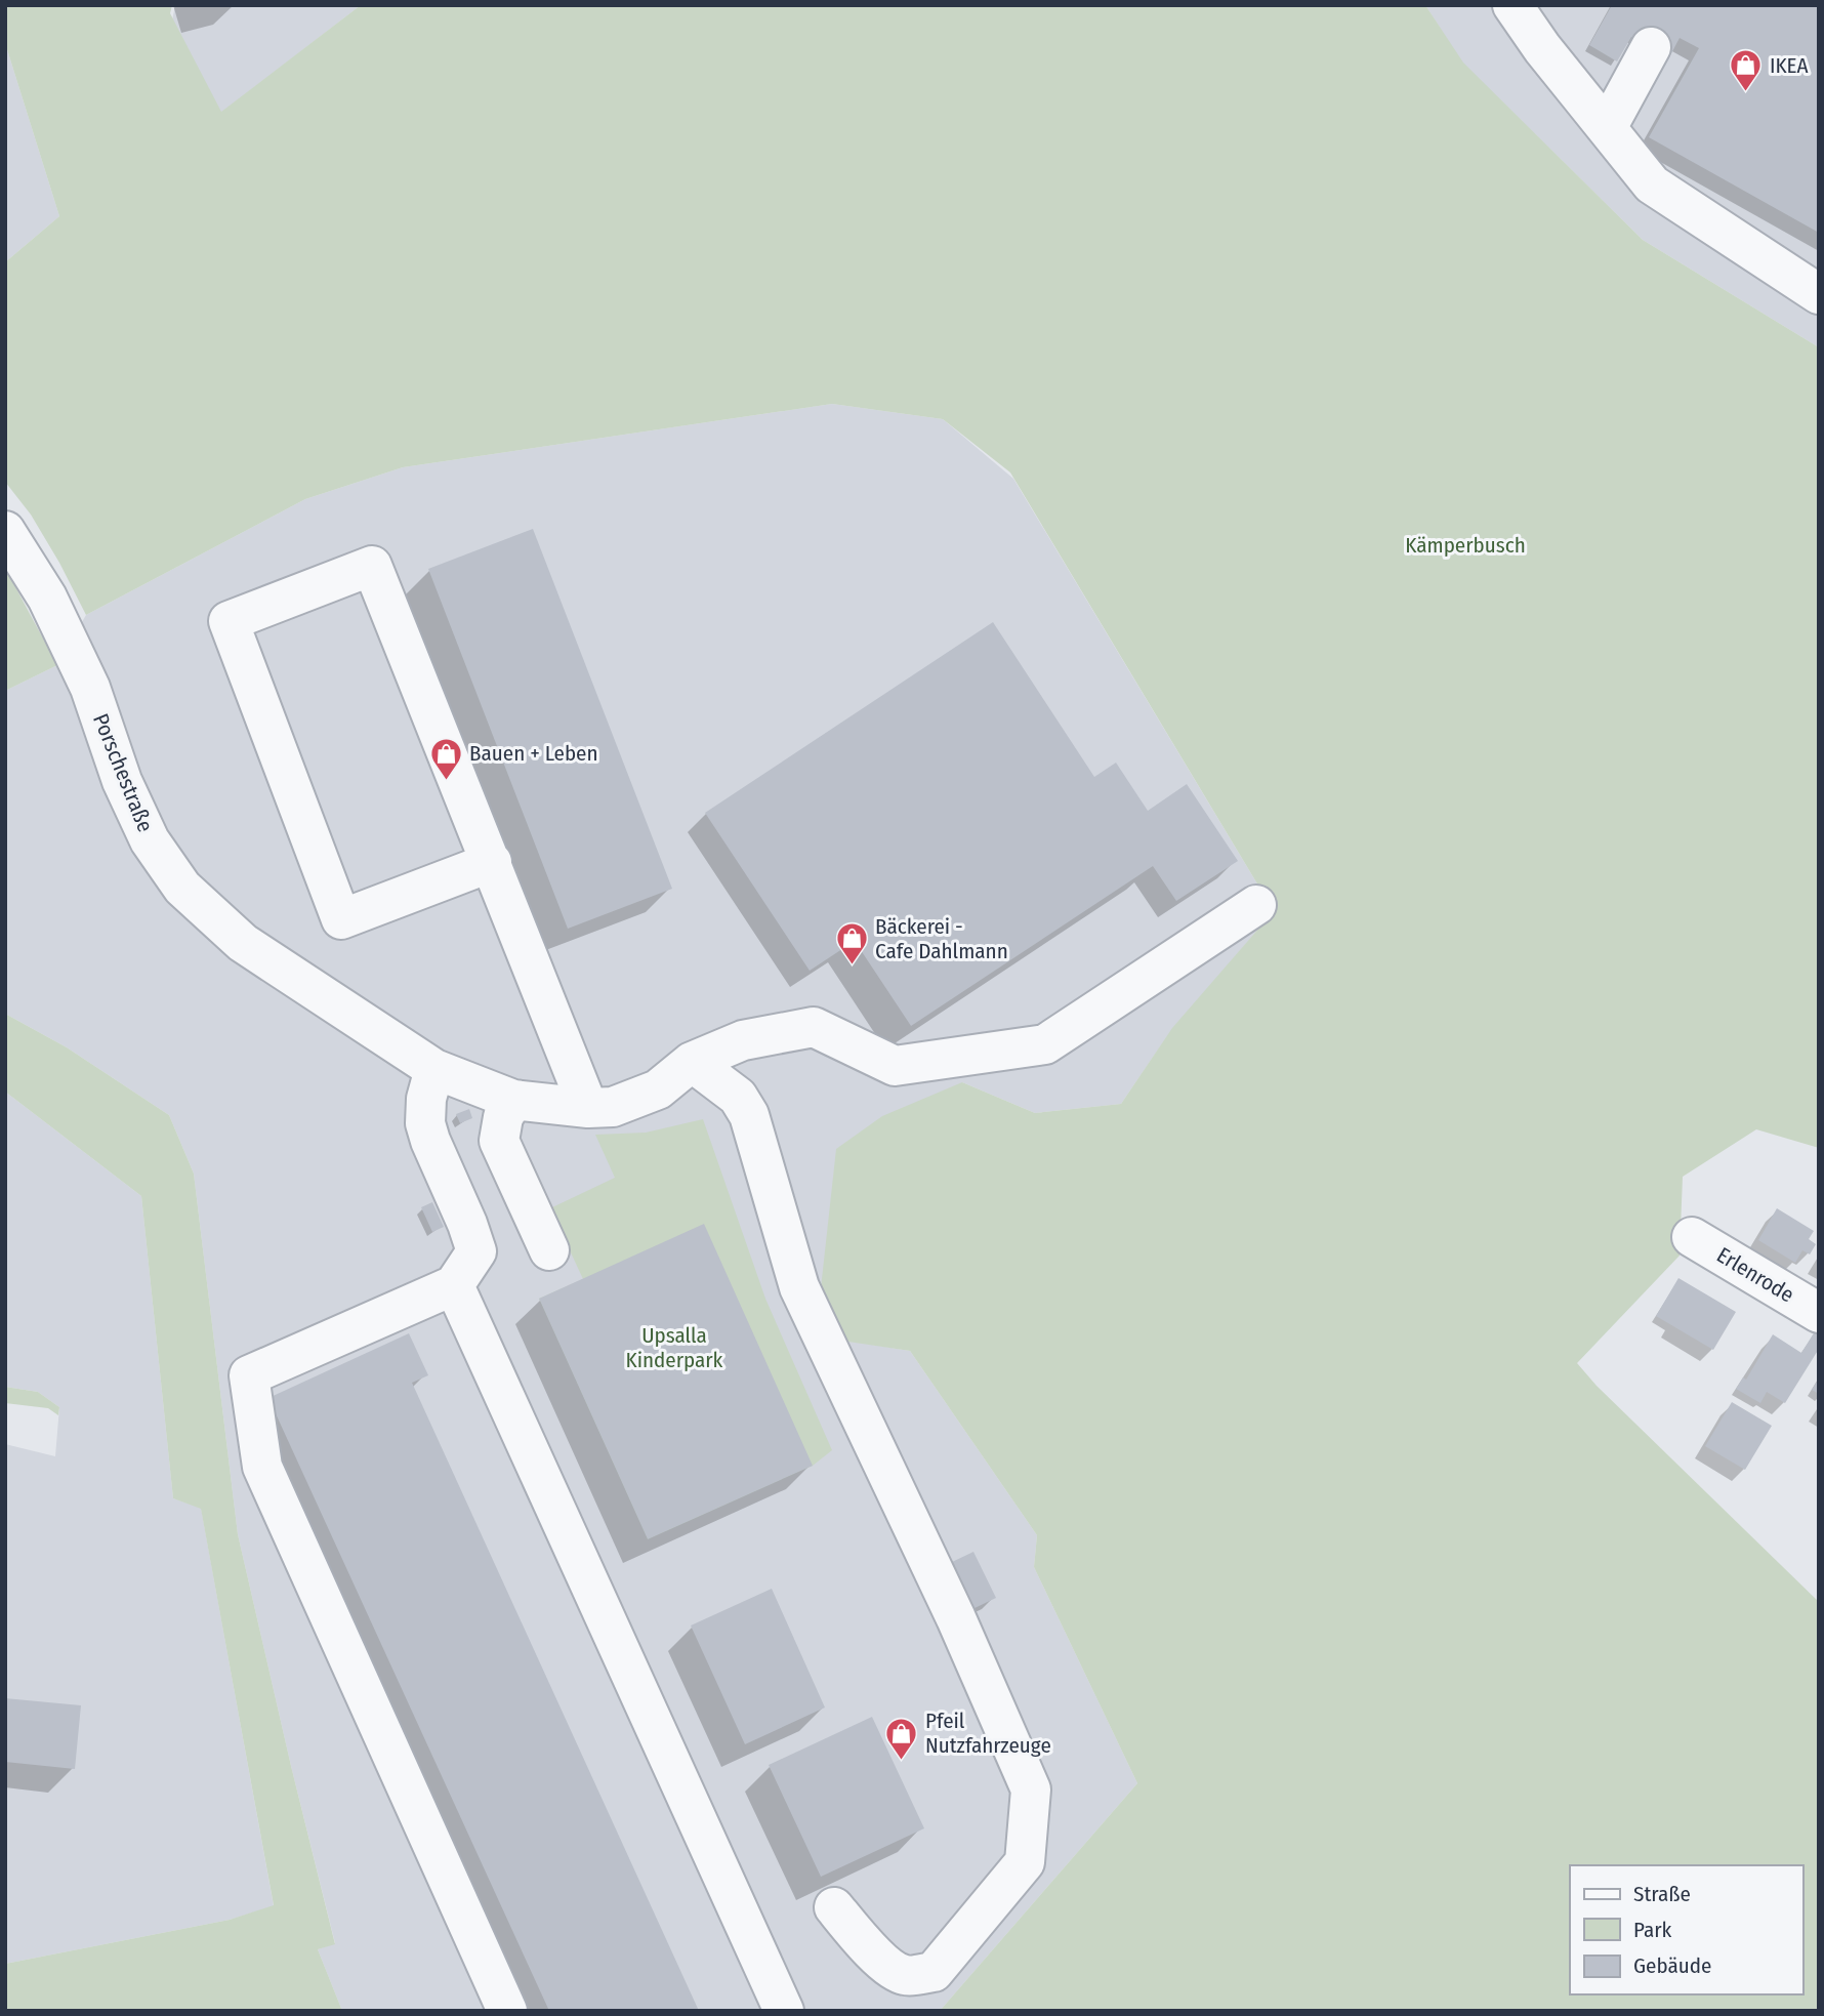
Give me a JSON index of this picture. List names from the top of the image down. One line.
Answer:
{"streets":{"street":["Porschestraße","Erlenrode"]},"parks":["Kämperbusch","Upsalla Kinderpark"],"places":{"shop":["IKEA","Bauen + Leben","Bäckerei - Cafe Dahlmann","Pfeil Nutzfahrzeuge"]},"legend":["Straße","Park","Gebäude"]}
